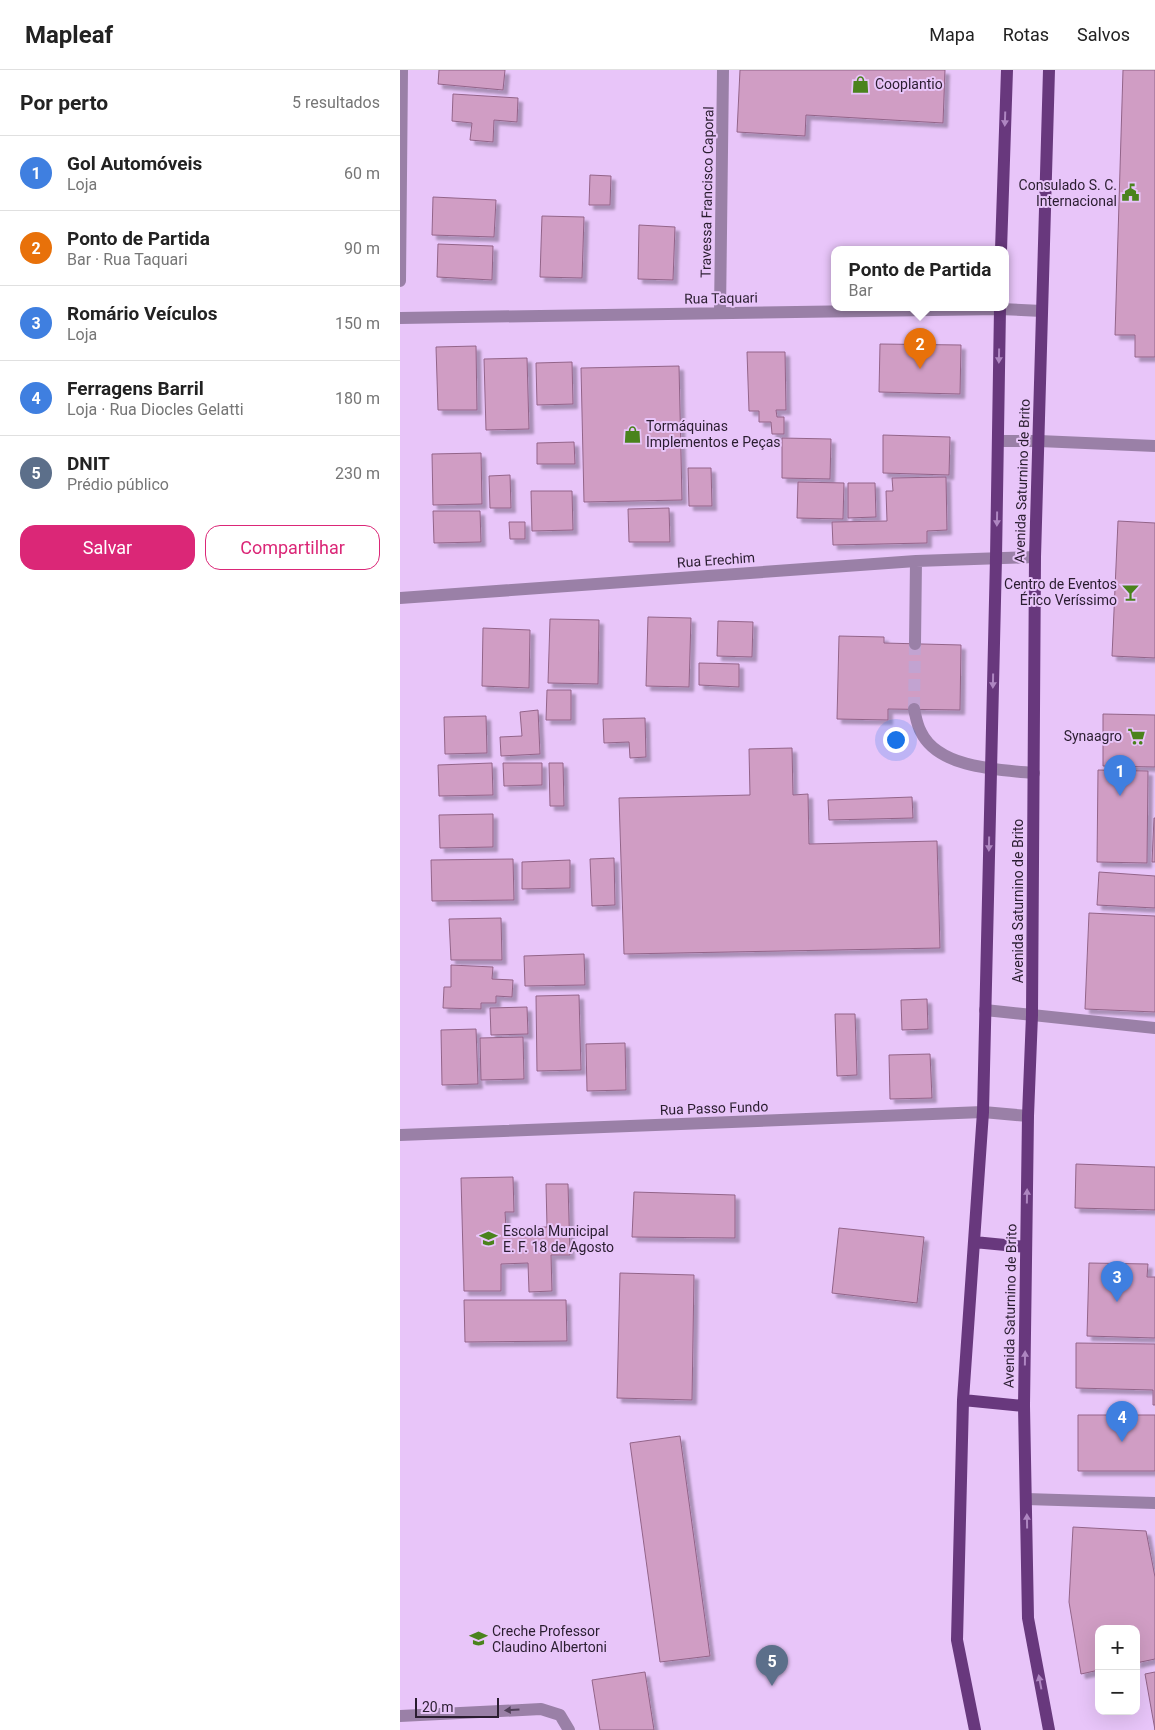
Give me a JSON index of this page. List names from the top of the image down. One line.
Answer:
{"streets":{"main road":["Avenida Saturnino de Brito"],"street":["Travessa Francisco Caporal","Rua Taquari","Rua Erechim","Rua Passo Fundo"]},"crossings":[["Travessa Francisco Caporal","Rua Taquari"],["Rua Taquari","Avenida Saturnino de Brito"],["Avenida Saturnino de Brito","Rua Erechim"],["Avenida Saturnino de Brito","Rua Passo Fundo"]],"places":{"shop":["Cooplantio","Tormáquinas Implementos e Peças"],"public building":["Consulado S. C. Internacional"],"bar":["Centro de Eventos Érico Veríssimo"],"supermarket":["Synaagro"],"school or university":["Escola Municipal E. F. 18 de Agosto","Creche Professor Claudino Albertoni"]},"scale_bar":"20 m","page":{"header":"Mapleaf","nav":["Mapa","Rotas","Salvos"],"heading":["Por perto","5 resultados"],"list":[{"mark":"1","name":"Gol Automóveis","note":"Loja","value":"60 m"},{"mark":"2","name":"Ponto de Partida","note":"Bar · Rua Taquari","value":"90 m"},{"mark":"3","name":"Romário Veículos","note":"Loja","value":"150 m"},{"mark":"4","name":"Ferragens Barril","note":"Loja · Rua Diocles Gelatti","value":"180 m"},{"mark":"5","name":"DNIT","note":"Prédio público","value":"230 m"}],"popup":["Ponto de Partida","Bar"],"pins":["2","1","3","4","5"],"buttons":["Salvar","Compartilhar"],"map_buttons":["+","−"],"scale":"20 m"}}
